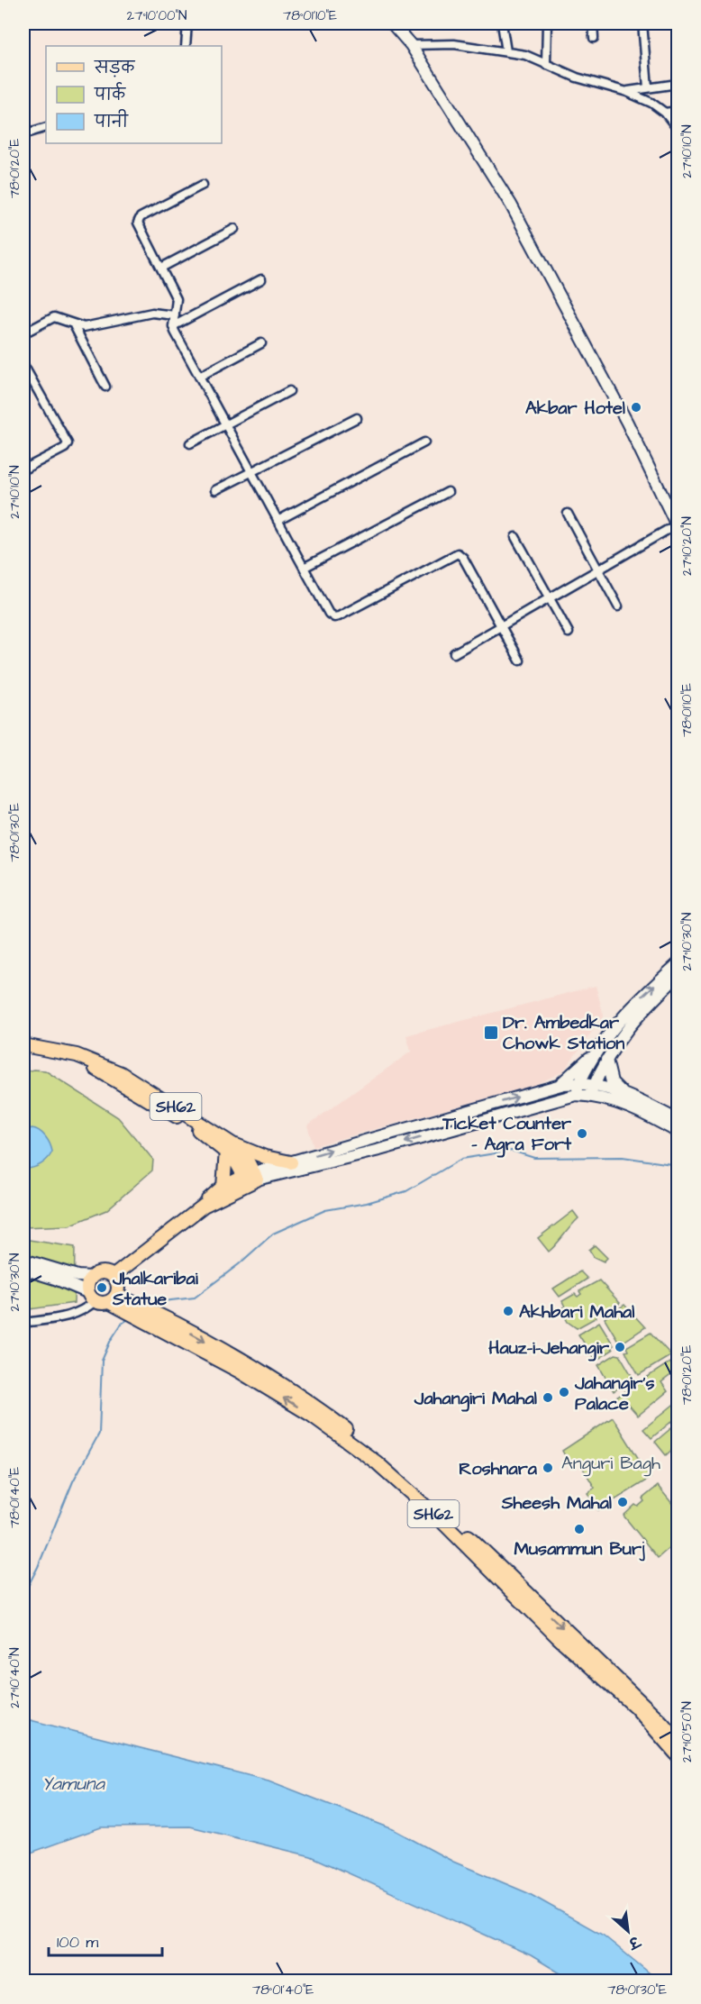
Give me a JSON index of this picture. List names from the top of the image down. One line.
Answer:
{"streets":{"main road":["SH62"]},"water":["Yamuna"],"parks":["Anguri Bagh"],"places":{"other":["Akbar Hotel","Ticket Counter - Agra Fort","Jhalkaribai Statue","Akhbari Mahal","Hauz-i-Jehangir","Jahangir's Palace","Jahangiri Mahal","Roshnara","Sheesh Mahal","Musammun Burj"],"transit":["Dr. Ambedkar Chowk Station"]},"legend":["सड़क","पार्क","पानी"],"scale_bar":"100 m","north":"bottom right","coordinates":["27°10'00\"N","78°01'10\"E","27°10'10\"N","78°01'20\"E","27°10'20\"N","78°01'30\"E","27°10'30\"N","78°01'40\"E","27°10'40\"N","27°10'50\"N"]}
